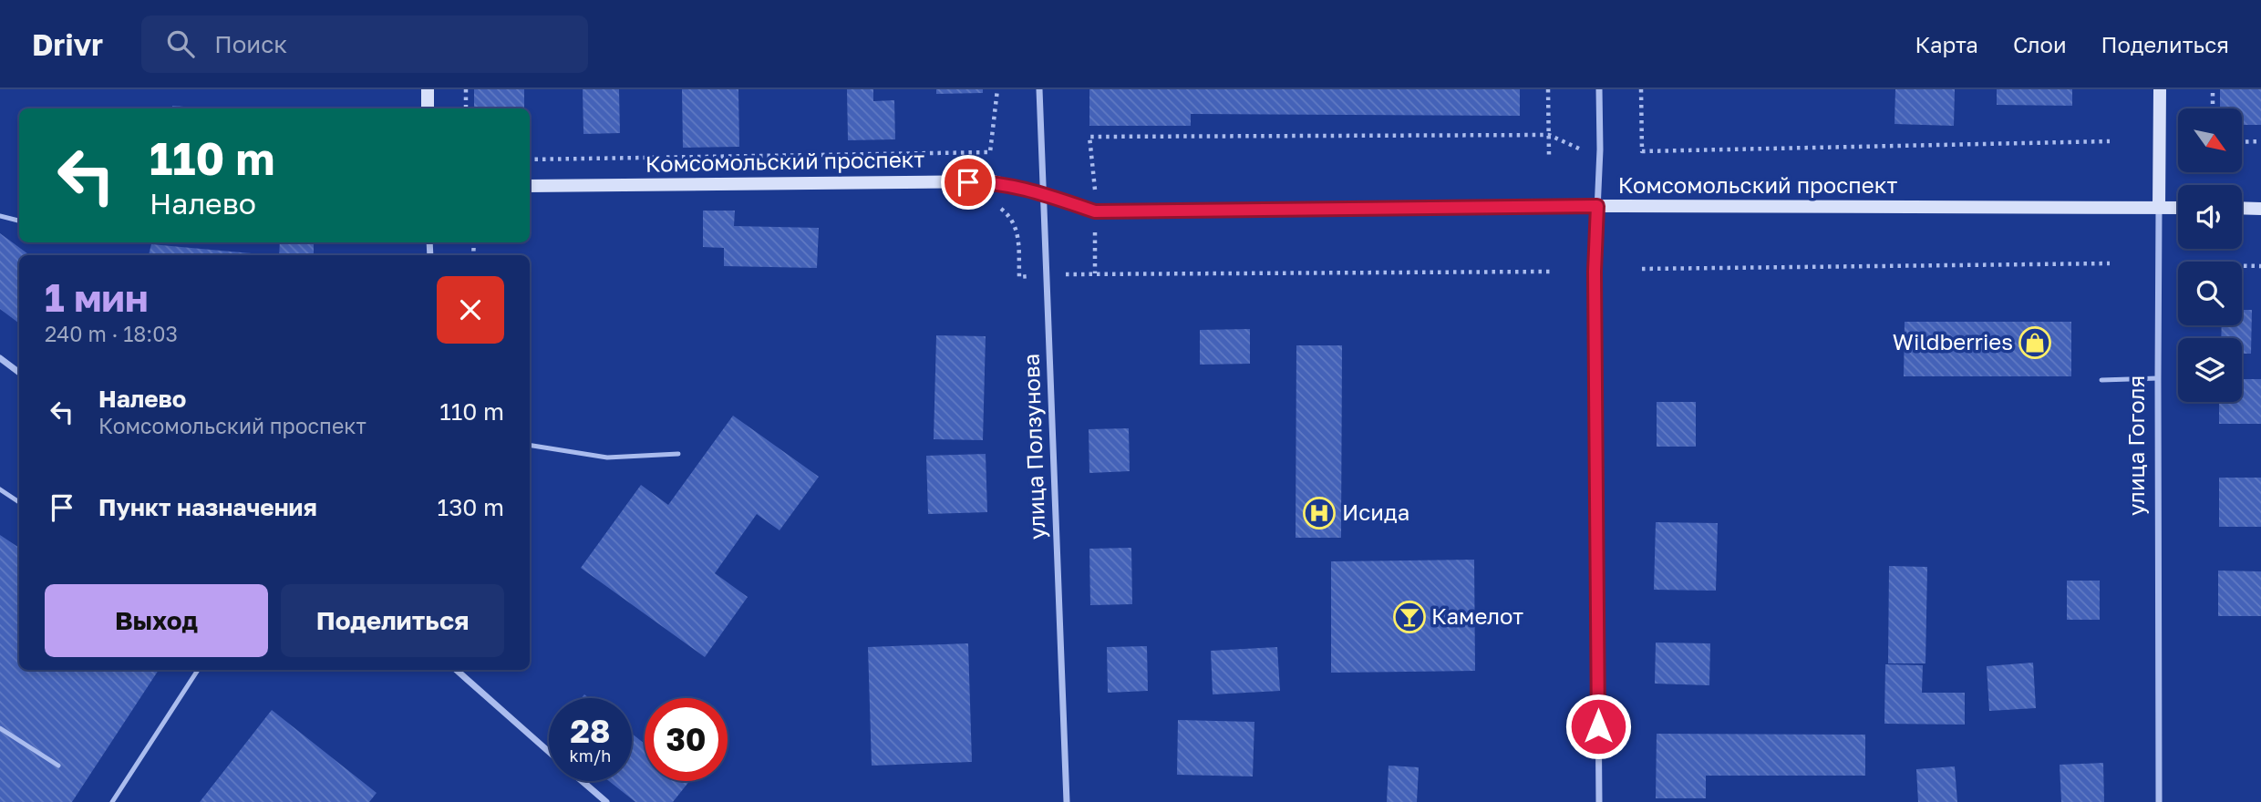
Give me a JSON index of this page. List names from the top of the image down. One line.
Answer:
{"streets":{"street":["Комсомольский проспект","улица Гоголя","улица Ползунова"]},"crossings":[["Комсомольский проспект","улица Гоголя"],["Комсомольский проспект","улица Ползунова"]],"places":{"shop":["Wildberries"],"hospital":["Исида"],"bar":["Камелот"]},"north":"bottom right","page":{"header":"Drivr","search":"Поиск","nav":["Карта","Слои","Поделиться"],"turn":["110 m","Налево"],"heading":["1 мин","240 m · 18:03"],"list":[{"name":"Налево","note":"Комсомольский проспект","value":"110 m"},{"name":"Пункт назначения","value":"130 m"}],"buttons":["Выход","Поделиться"],"speed":"28 km/h","limit":"30"}}
